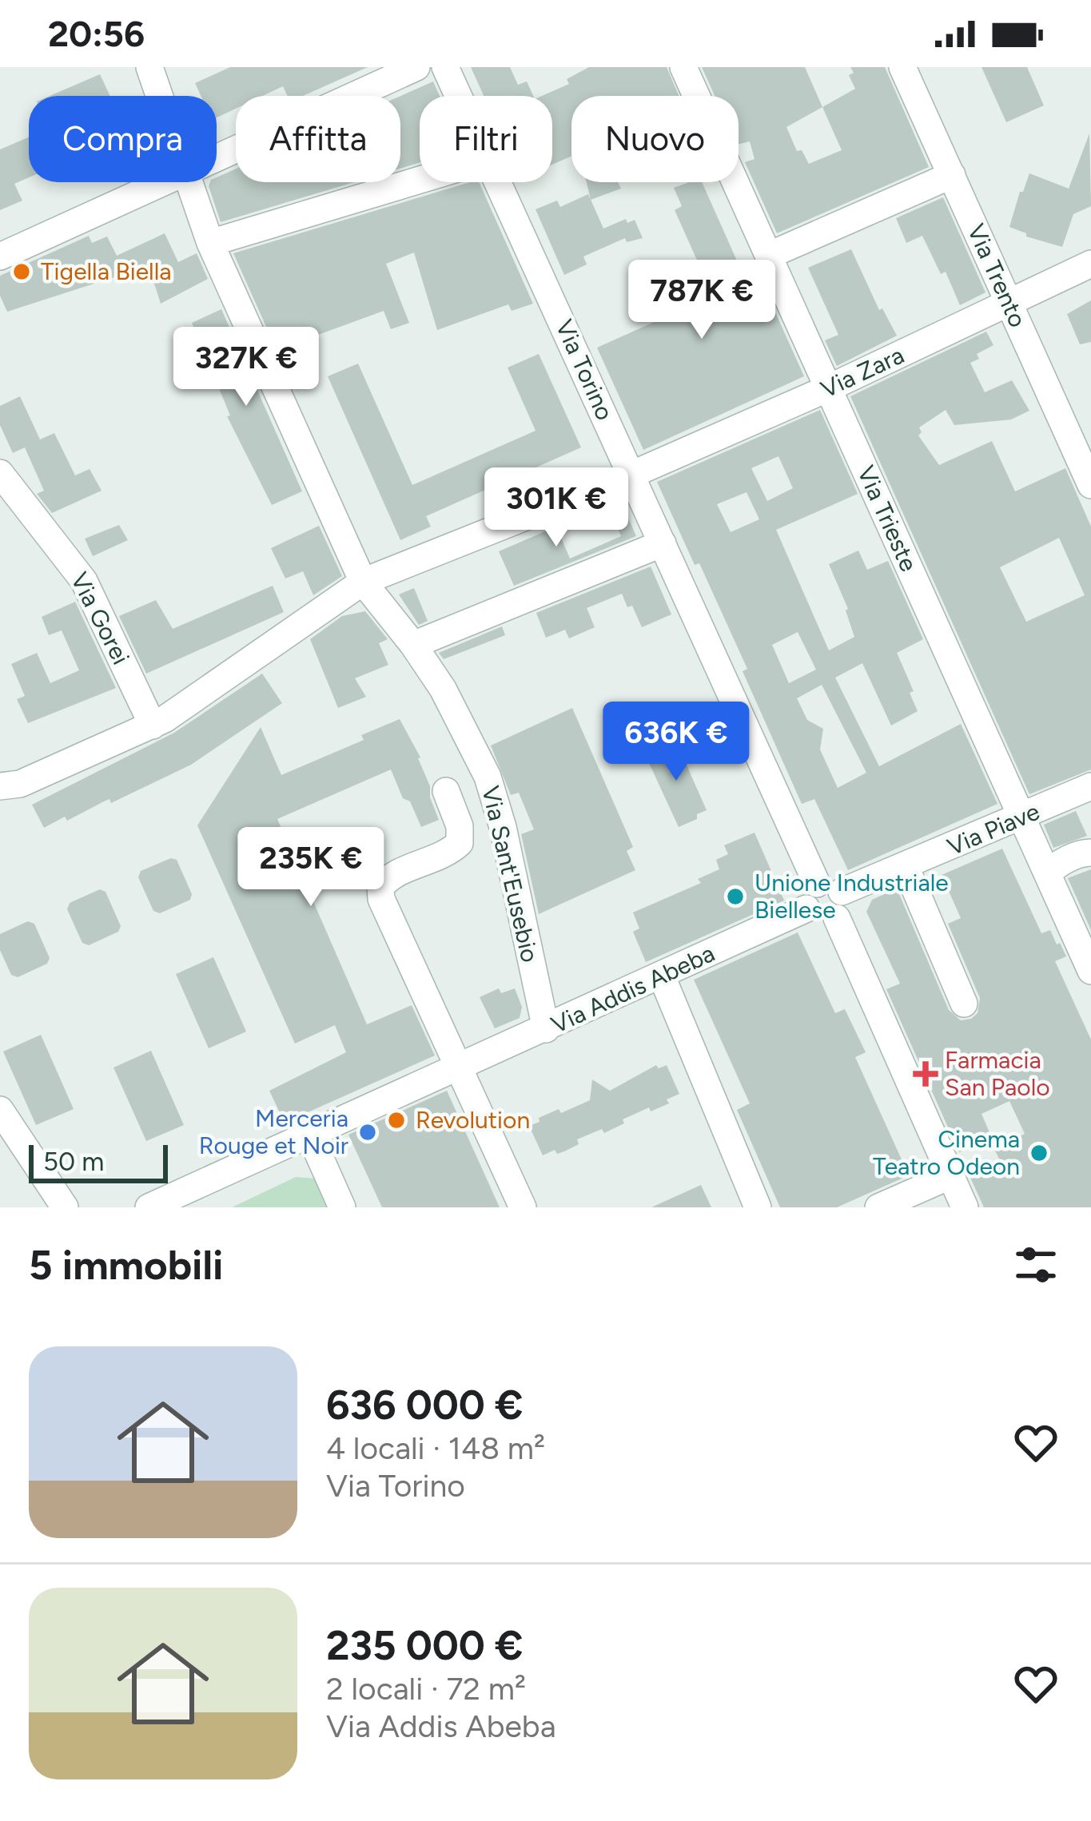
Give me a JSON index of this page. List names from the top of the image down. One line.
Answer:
{"streets":{"street":["Via Trento","Via Torino","Via Zara","Via Trieste","Via Gorei","Via Piave","Via Sant'Eusebio","Via Addis Abeba"]},"crossings":[["Via Trento","Via Zara"],["Via Torino","Via Zara"],["Via Torino","Via Piave"],["Via Torino","Via Addis Abeba"],["Via Zara","Via Trieste"],["Via Zara","Via Sant'Eusebio"],["Via Trieste","Via Piave"],["Via Piave","Via Addis Abeba"],["Via Sant'Eusebio","Via Addis Abeba"]],"places":{"other":["Tigella Biella","Unione Industriale Biellese","Revolution","Merceria Rouge et Noir","Cinema Teatro Odeon"],"health":["Farmacia San Paolo"]},"scale_bar":"50 m","page":{"status":"20:56","chip":["Compra","Affitta","Filtri","Nuovo"],"price":["787K €","327K €","301K €","636K €","235K €"],"scale":"50 m","heading":"5 immobili","list":[{"name":"636 000 €","note":"4 locali · 148 m² · Via Torino"},{"name":"235 000 €","note":"2 locali · 72 m² · Via Addis Abeba"}]}}
